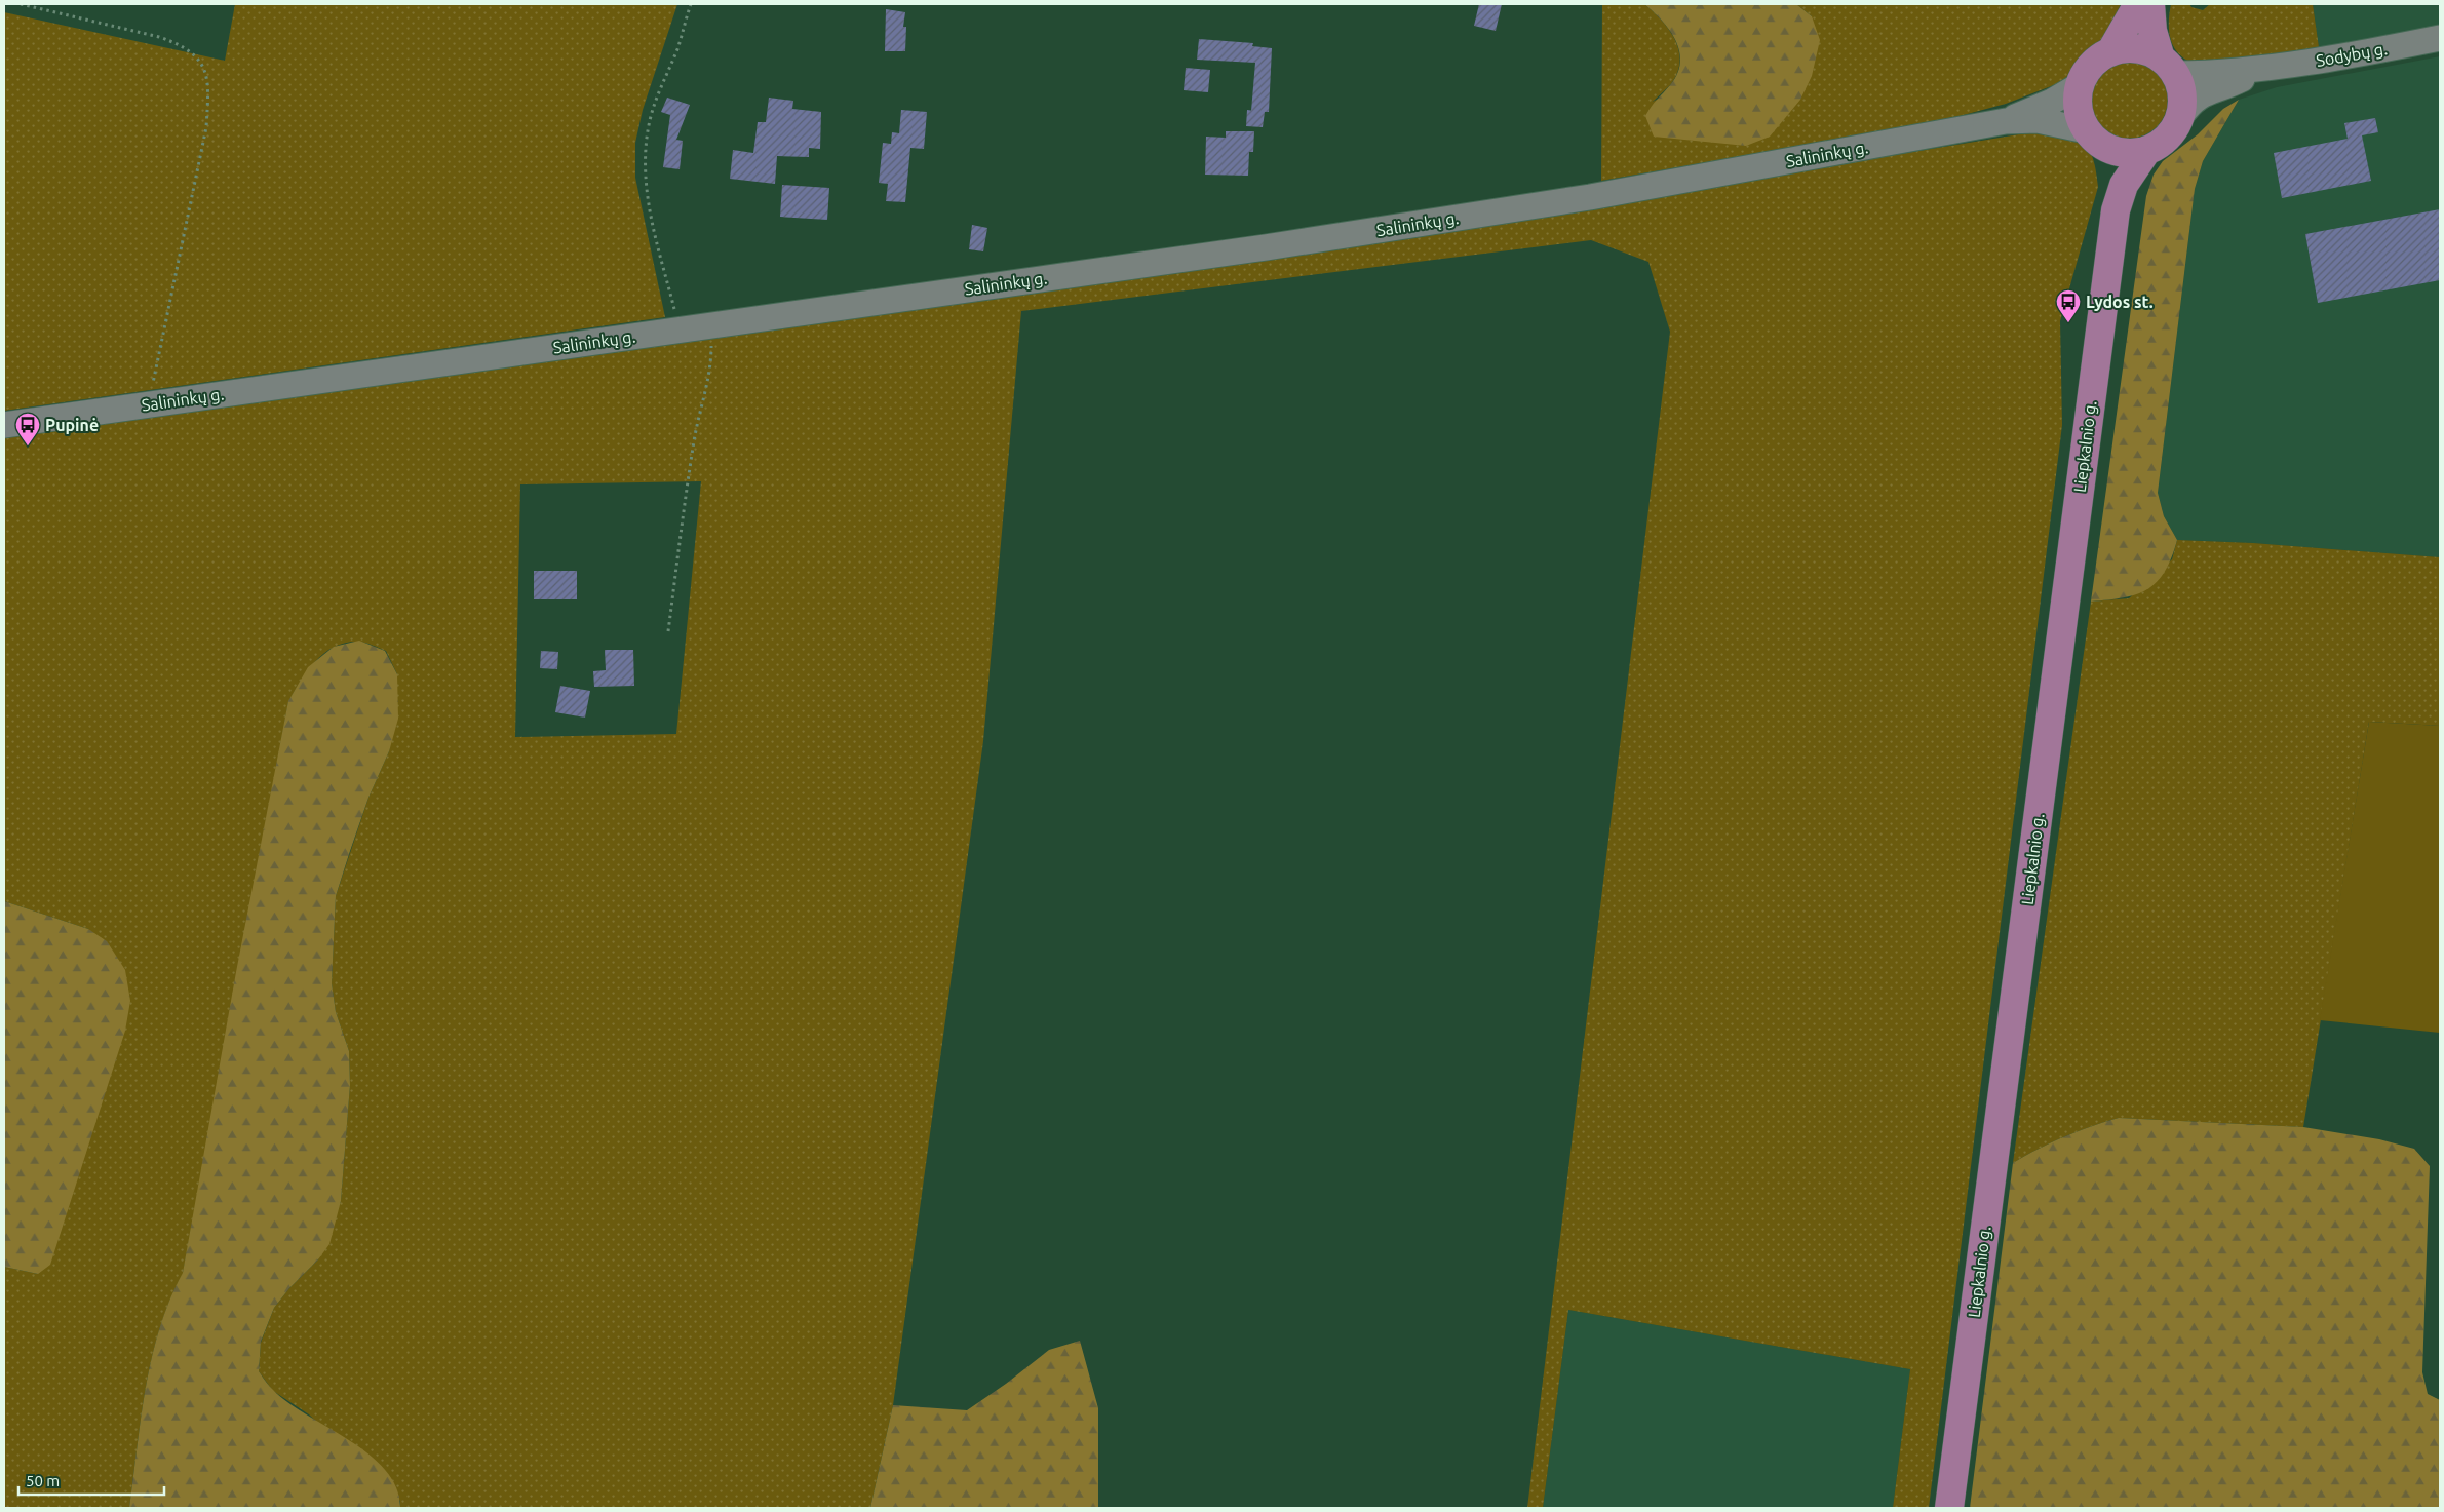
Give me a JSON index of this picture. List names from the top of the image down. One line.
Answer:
{"streets":{"highway":["Liepkalnio g."],"main road":["Sodybų g.","Salininkų g."]},"crossings":[["Sodybų g.","Salininkų g."]],"places":{"bus stop":["Lydos st.","Pupinė"]},"scale_bar":"50 m"}
